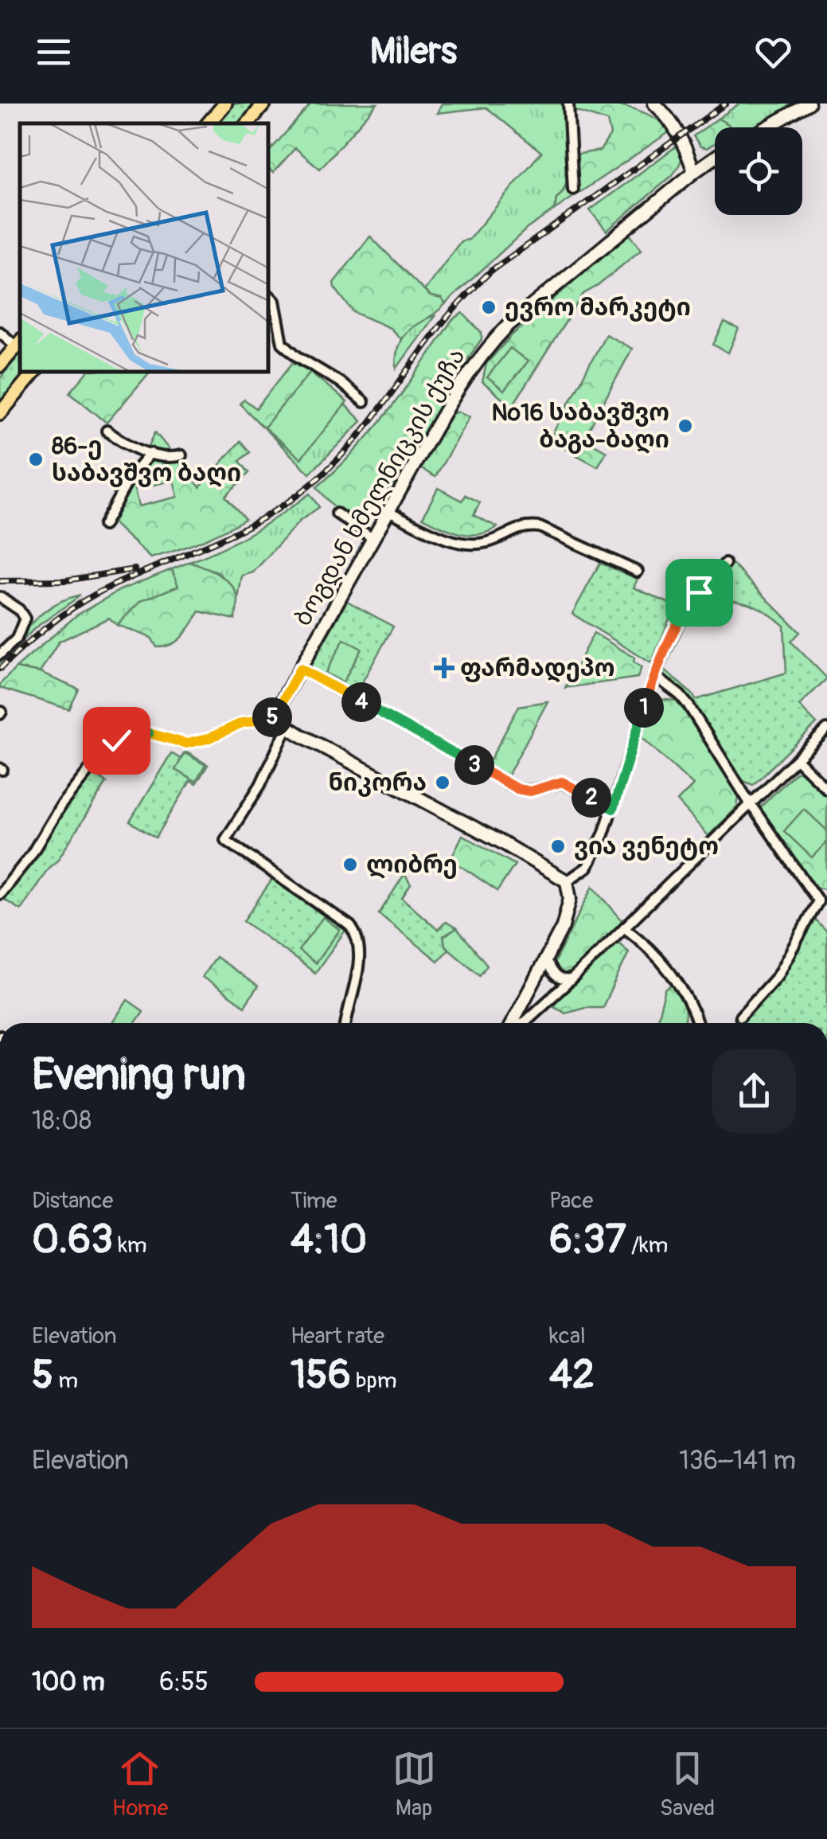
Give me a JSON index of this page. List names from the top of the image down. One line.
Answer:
{"streets":{"main road":["ბოგდან ხმელნიცკის ქუჩა"]},"places":{"other":["ევრო მარკეტი","№16 საბავშვო ბაგა-ბაღი","86-ე საბავშვო ბაღი","ნიკორა","ვია ვენეტო","ლიბრე"],"health":["ფარმადეპო"]},"page":{"header":"Milers","pins":["4","1","5","3","2"],"heading":["Evening run","18:08"],"stats":[["Distance","0.63 km"],["Time","4:10"],["Pace","6:37 /km"],["Elevation","5 m"],["Heart rate","156 bpm"],["kcal","42"]],"chart":["Elevation","136–141 m"],"list":[{"name":"100 m","note":"6:55"}],"tabs":["Home","Map","Saved"]}}
